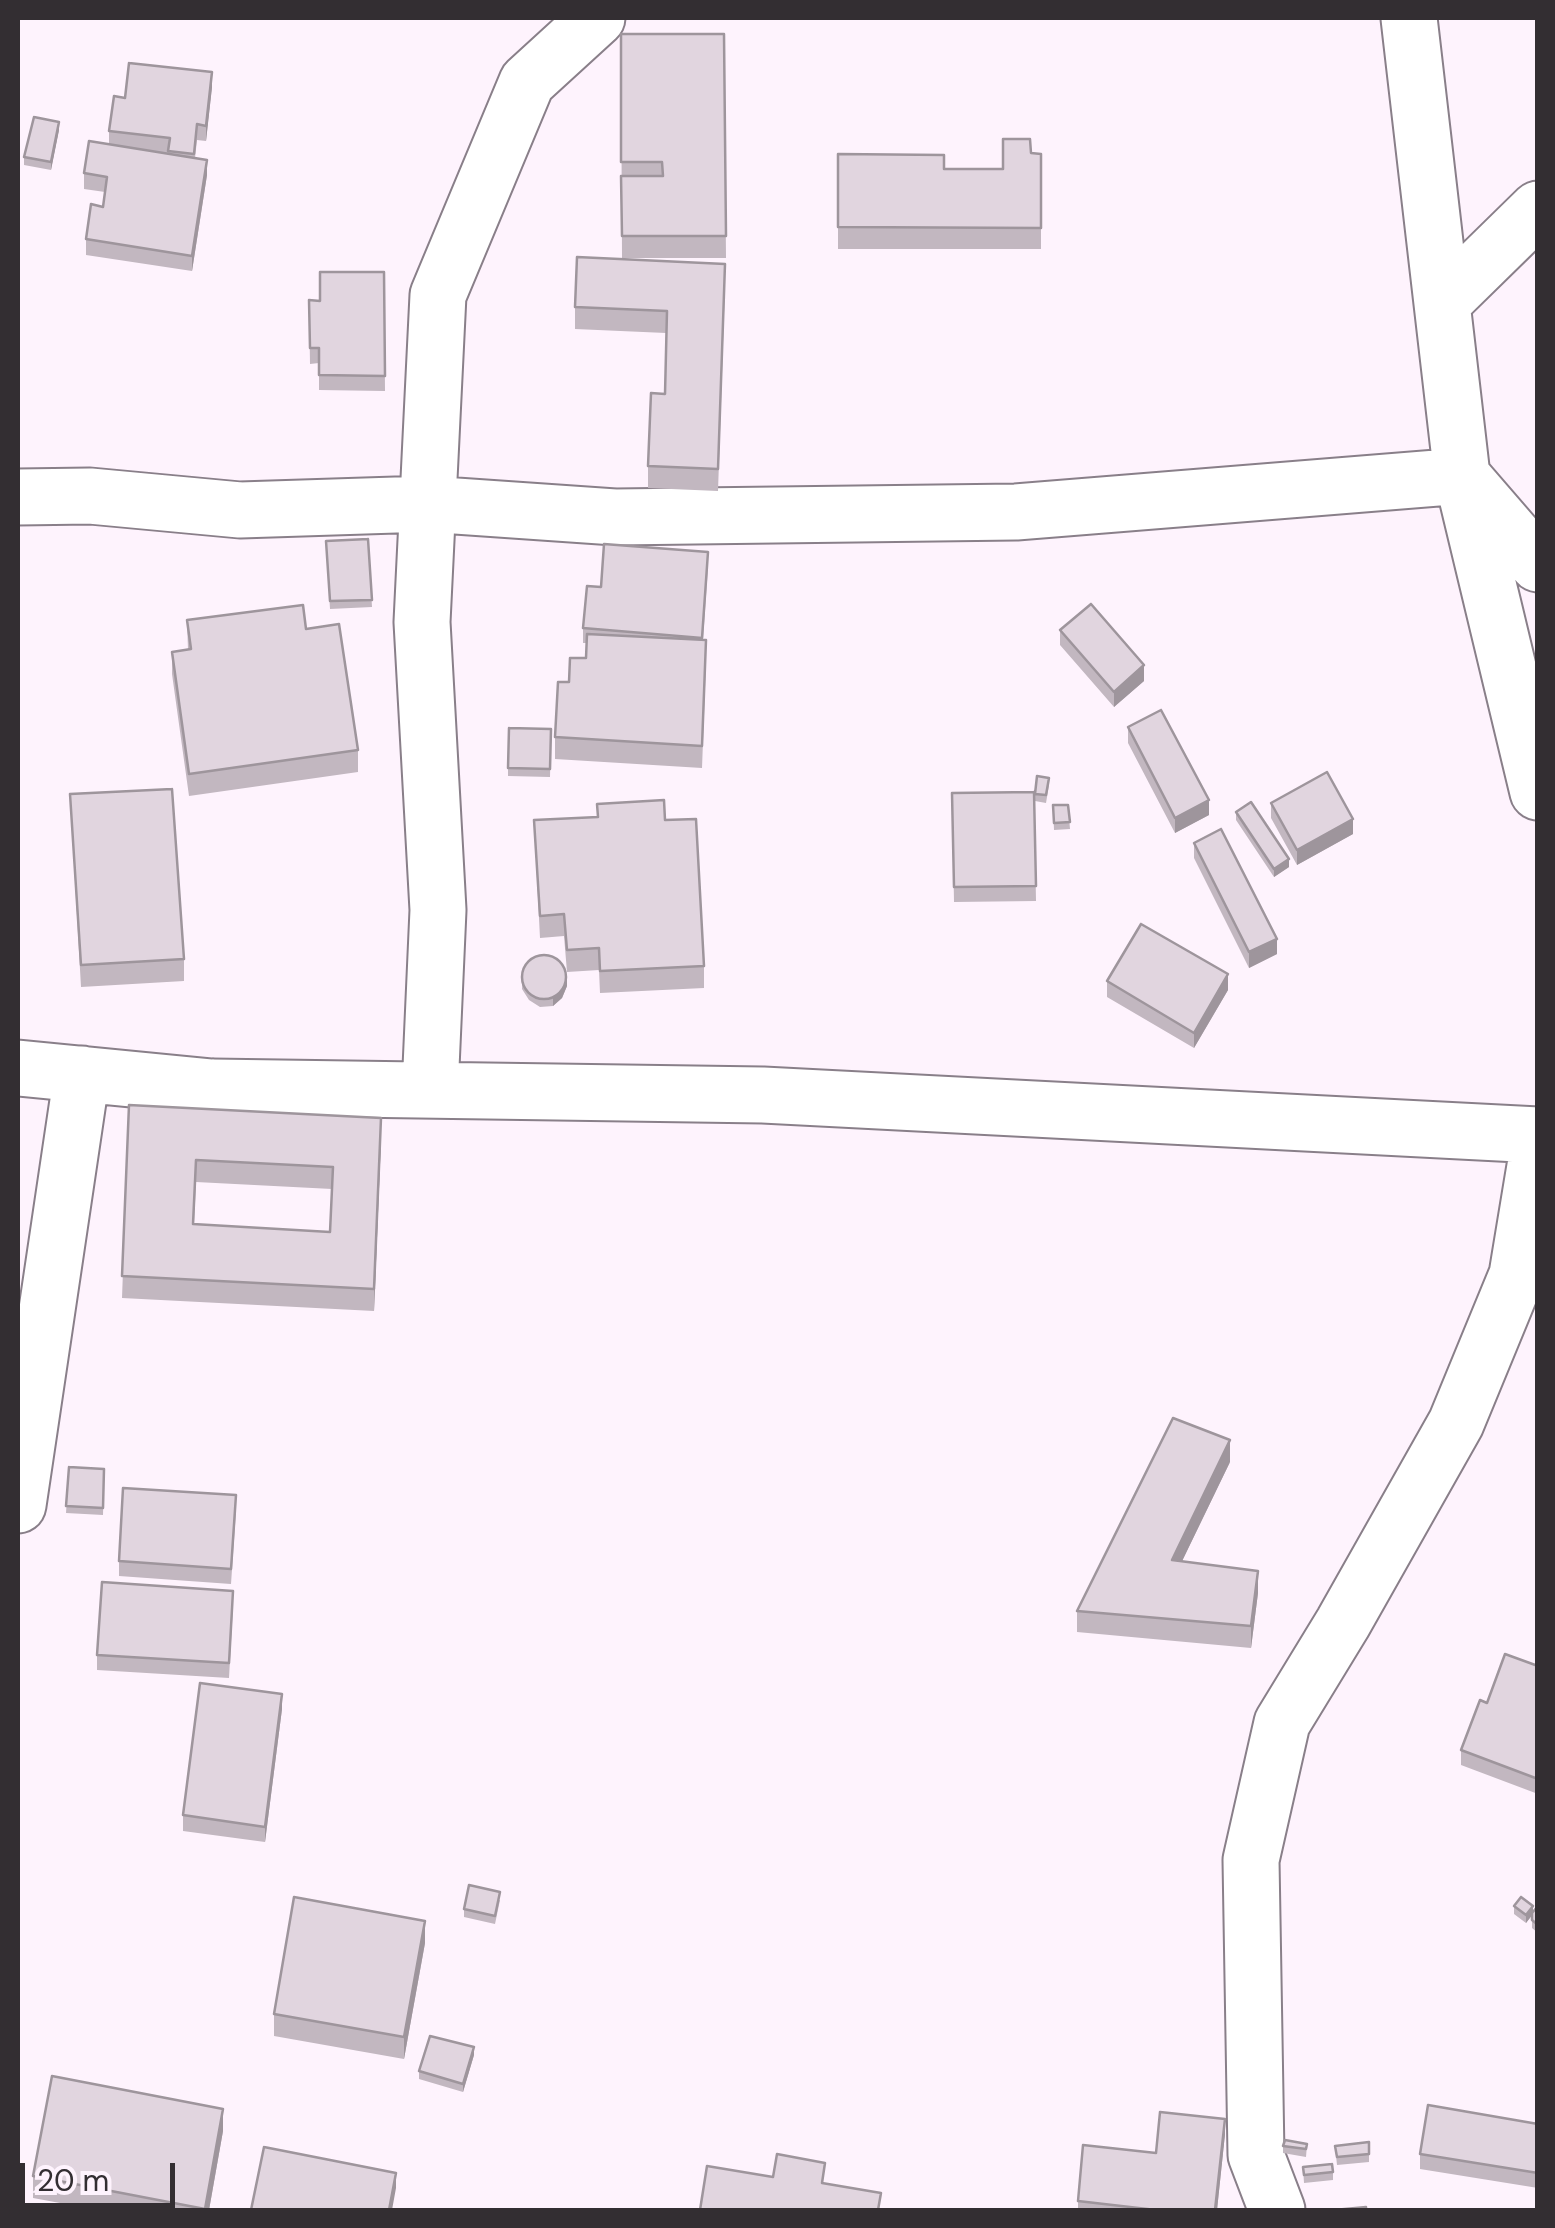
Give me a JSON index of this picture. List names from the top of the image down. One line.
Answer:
{"scale_bar":"20 m"}
